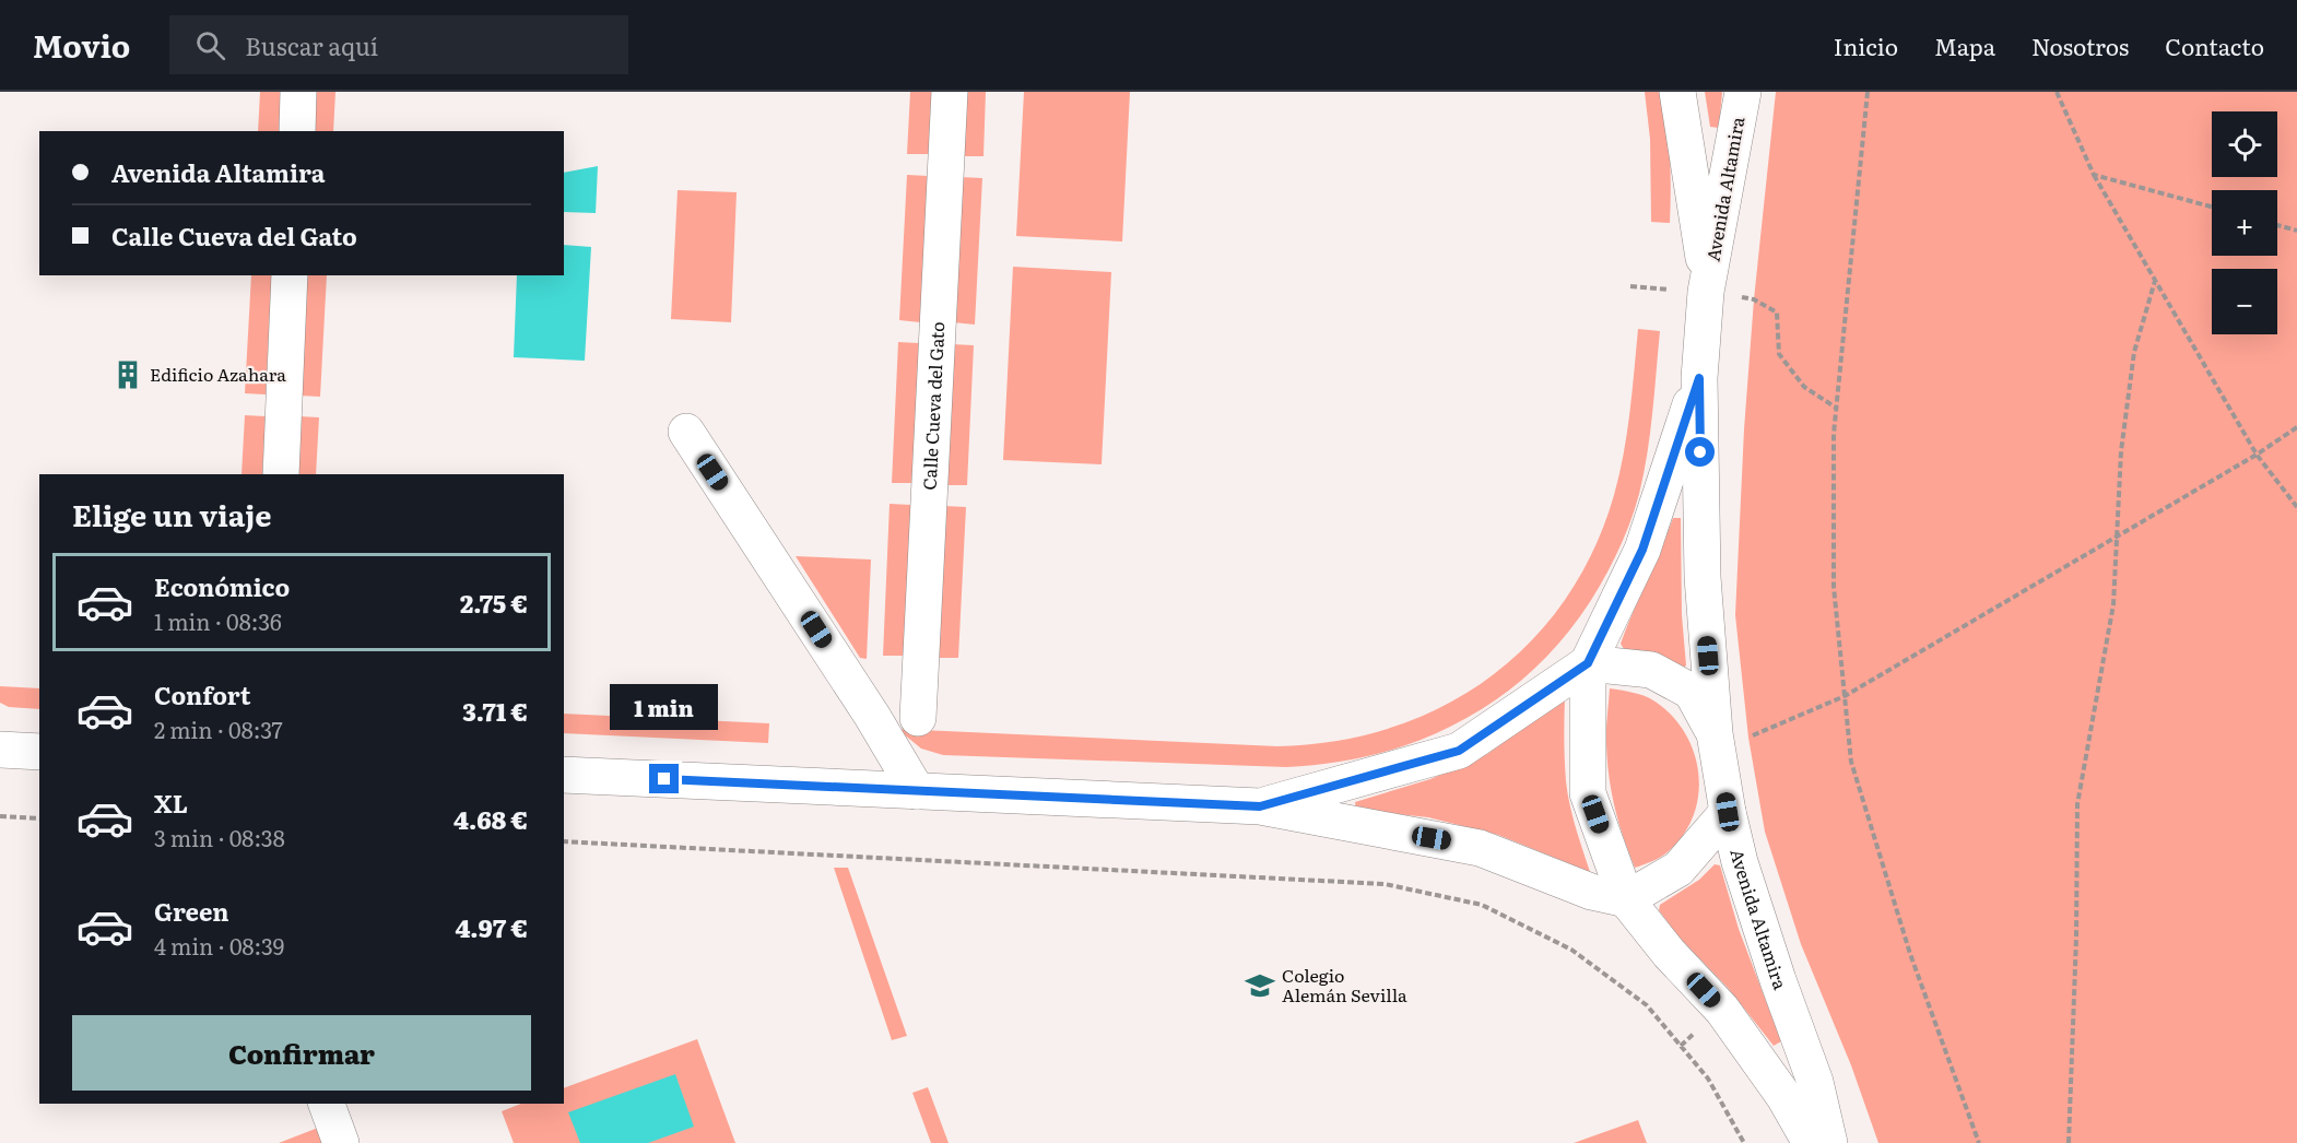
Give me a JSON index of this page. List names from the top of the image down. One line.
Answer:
{"streets":{"street":["Avenida Altamira","Calle Cueva del Gato"]},"places":{"building":["Edificio Azahara"],"school or university":["Colegio Alemán Sevilla"]},"page":{"header":"Movio","search":"Buscar aquí","nav":["Inicio","Mapa","Nosotros","Contacto"],"map_buttons":["+","−"],"banner":["Avenida Altamira","Calle Cueva del Gato"],"heading":"Elige un viaje","list":[{"name":"Económico","note":"1 min · 08:36","value":"2.75 €"},{"name":"Confort","note":"2 min · 08:37","value":"3.71 €"},{"name":"XL","note":"3 min · 08:38","value":"4.68 €"},{"name":"Green","note":"4 min · 08:39","value":"4.97 €"}],"bubble":"1 min","buttons":"Confirmar"}}
